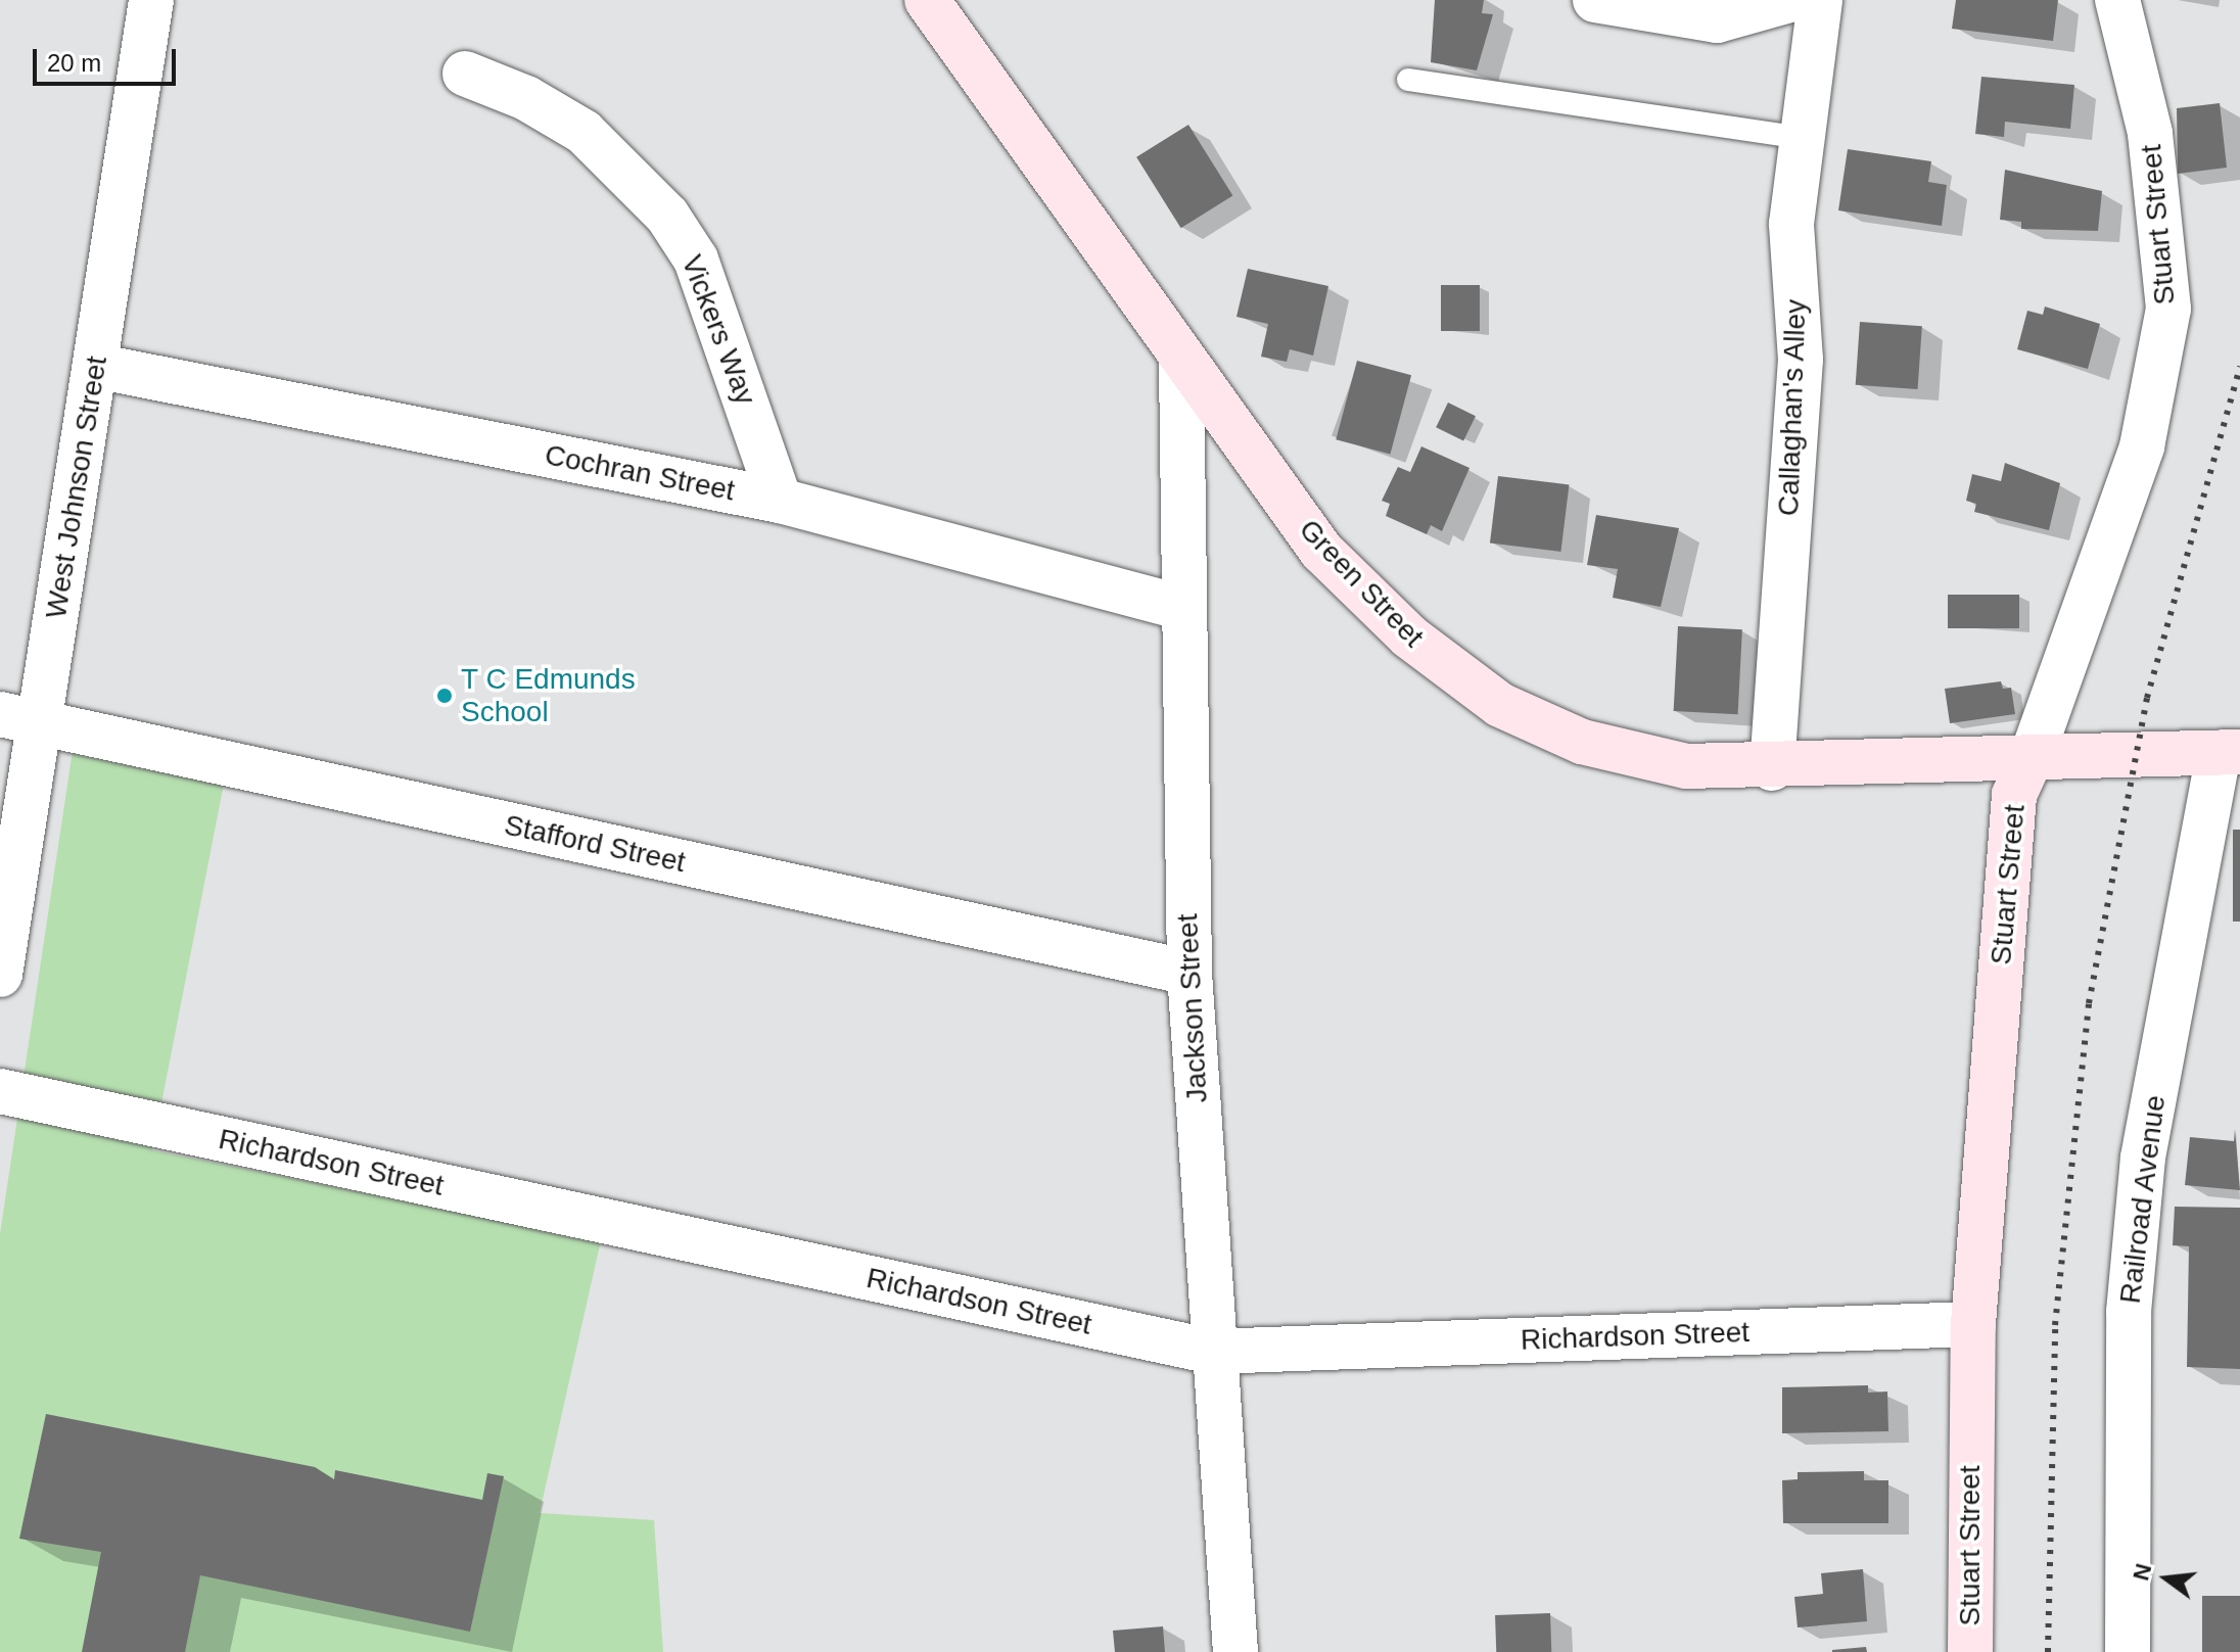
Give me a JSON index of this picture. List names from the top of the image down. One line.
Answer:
{"streets":{"street":["Stuart Street","Vickers Way","Callaghan's Alley","Cochran Street","West Johnson Street","Green Street","Stafford Street","Jackson Street","Richardson Street","Railroad Avenue"]},"crossings":[["Stuart Street","Green Street"],["Stuart Street","Richardson Street"],["Vickers Way","Cochran Street"],["Callaghan's Alley","Green Street"],["Cochran Street","West Johnson Street"],["Cochran Street","Jackson Street"],["West Johnson Street","Stafford Street"],["Green Street","Jackson Street"],["Green Street","Railroad Avenue"],["Stafford Street","Jackson Street"],["Jackson Street","Richardson Street"]],"places":["T C Edmunds School"],"scale_bar":"20 m","north":"left"}
